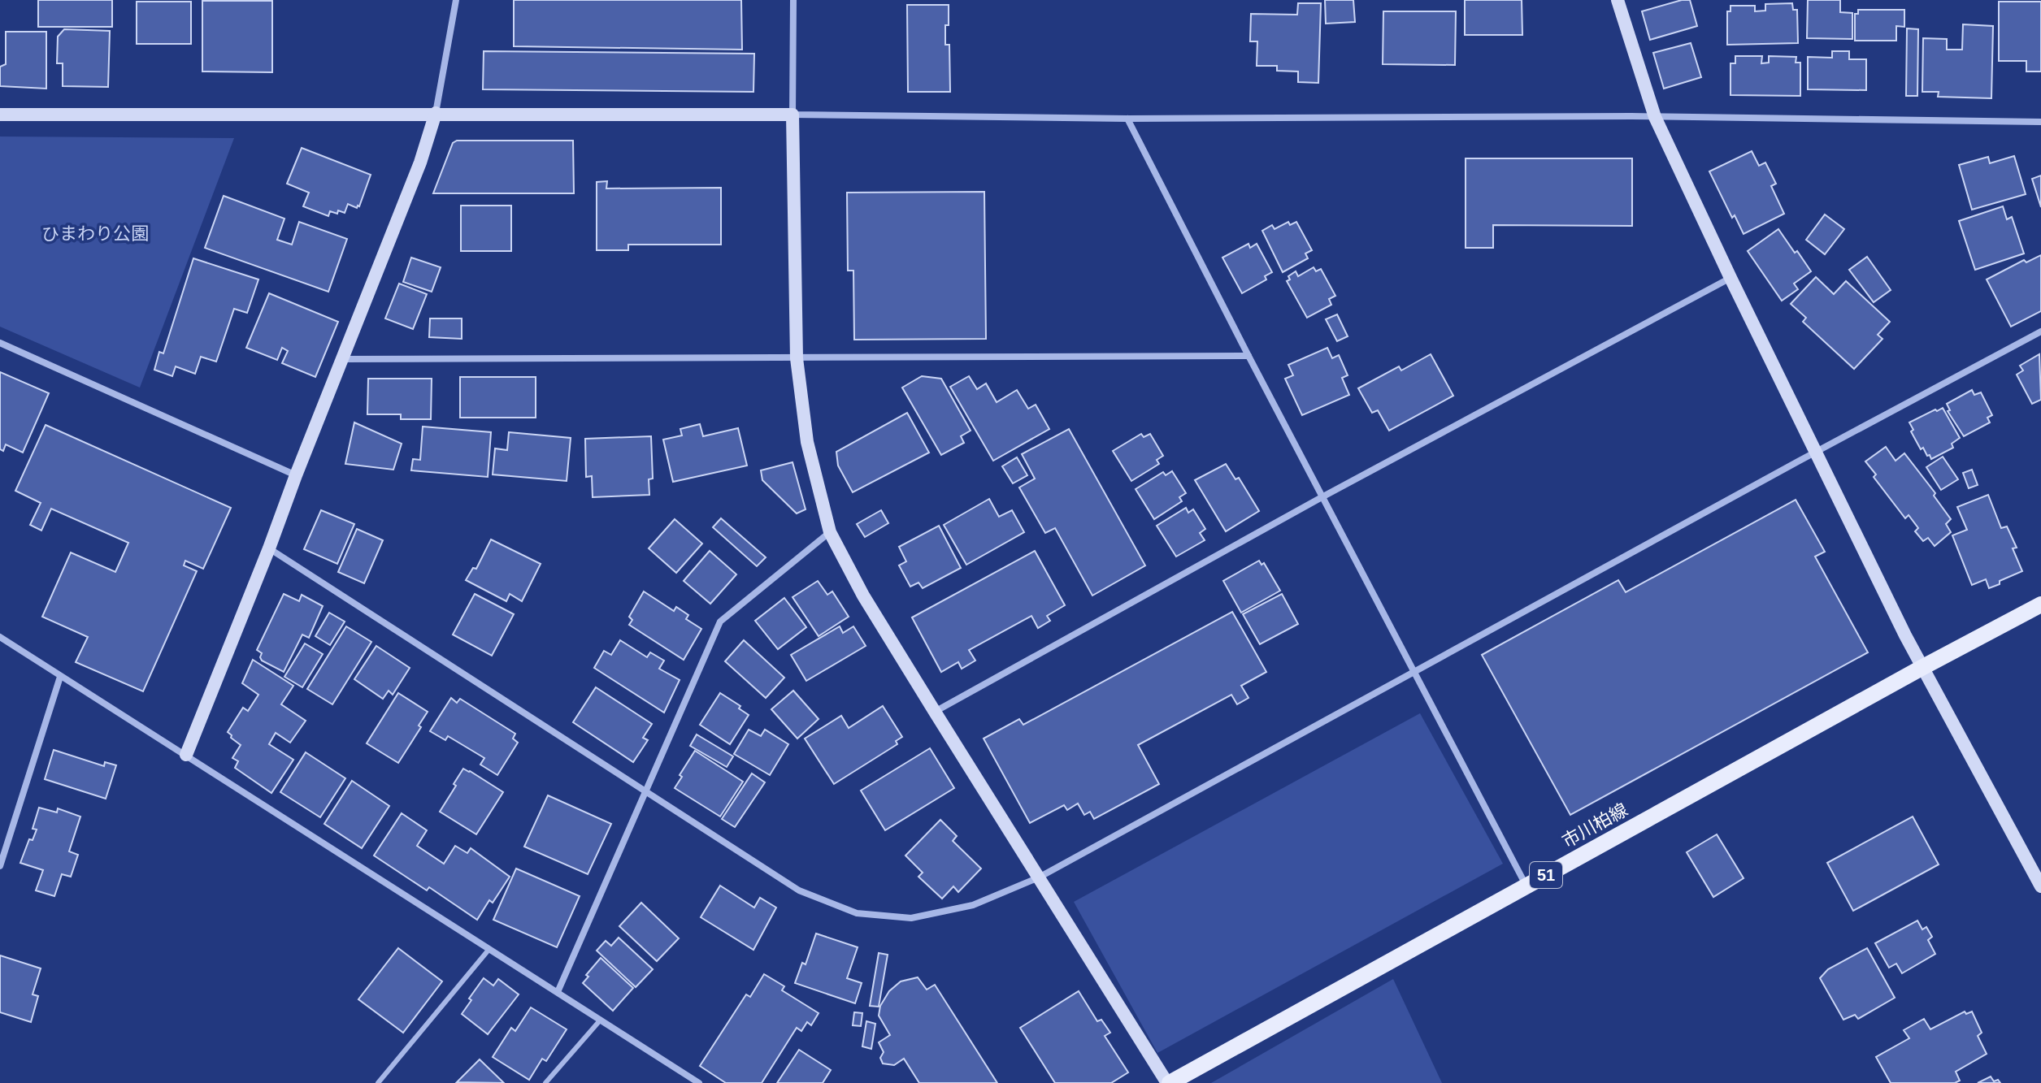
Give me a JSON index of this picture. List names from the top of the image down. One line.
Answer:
{"streets":{"main road":["市川柏線","51"]},"parks":["ひまわり公園"]}
